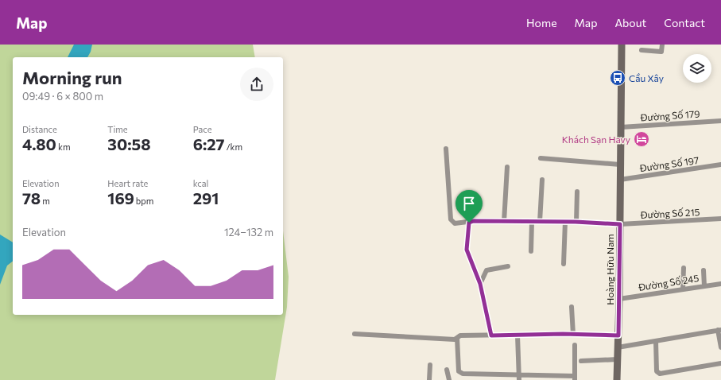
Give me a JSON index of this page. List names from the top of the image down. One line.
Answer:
{"streets":{"main road":["Hoàng Hữu Nam"],"street":["Đường Số 179","Đường Số 197","Đường Số 215","Đường Số 245"]},"crossings":[["Đường Số 179","Hoàng Hữu Nam"],["Đường Số 197","Hoàng Hữu Nam"],["Đường Số 215","Hoàng Hữu Nam"],["Hoàng Hữu Nam","Đường Số 245"]],"places":{"bus stop":["Cầu Xây"],"hotel":["Khách Sạn Havy"]},"page":{"header":"Map","nav":["Home","Map","About","Contact"],"heading":["Morning run","09:49 · 6 × 800 m"],"stats":[["Distance","4.80 km"],["Time","30:58"],["Pace","6:27 /km"],["Elevation","78 m"],["Heart rate","169 bpm"],["kcal","291"]],"chart":["Elevation","124–132 m"]}}
